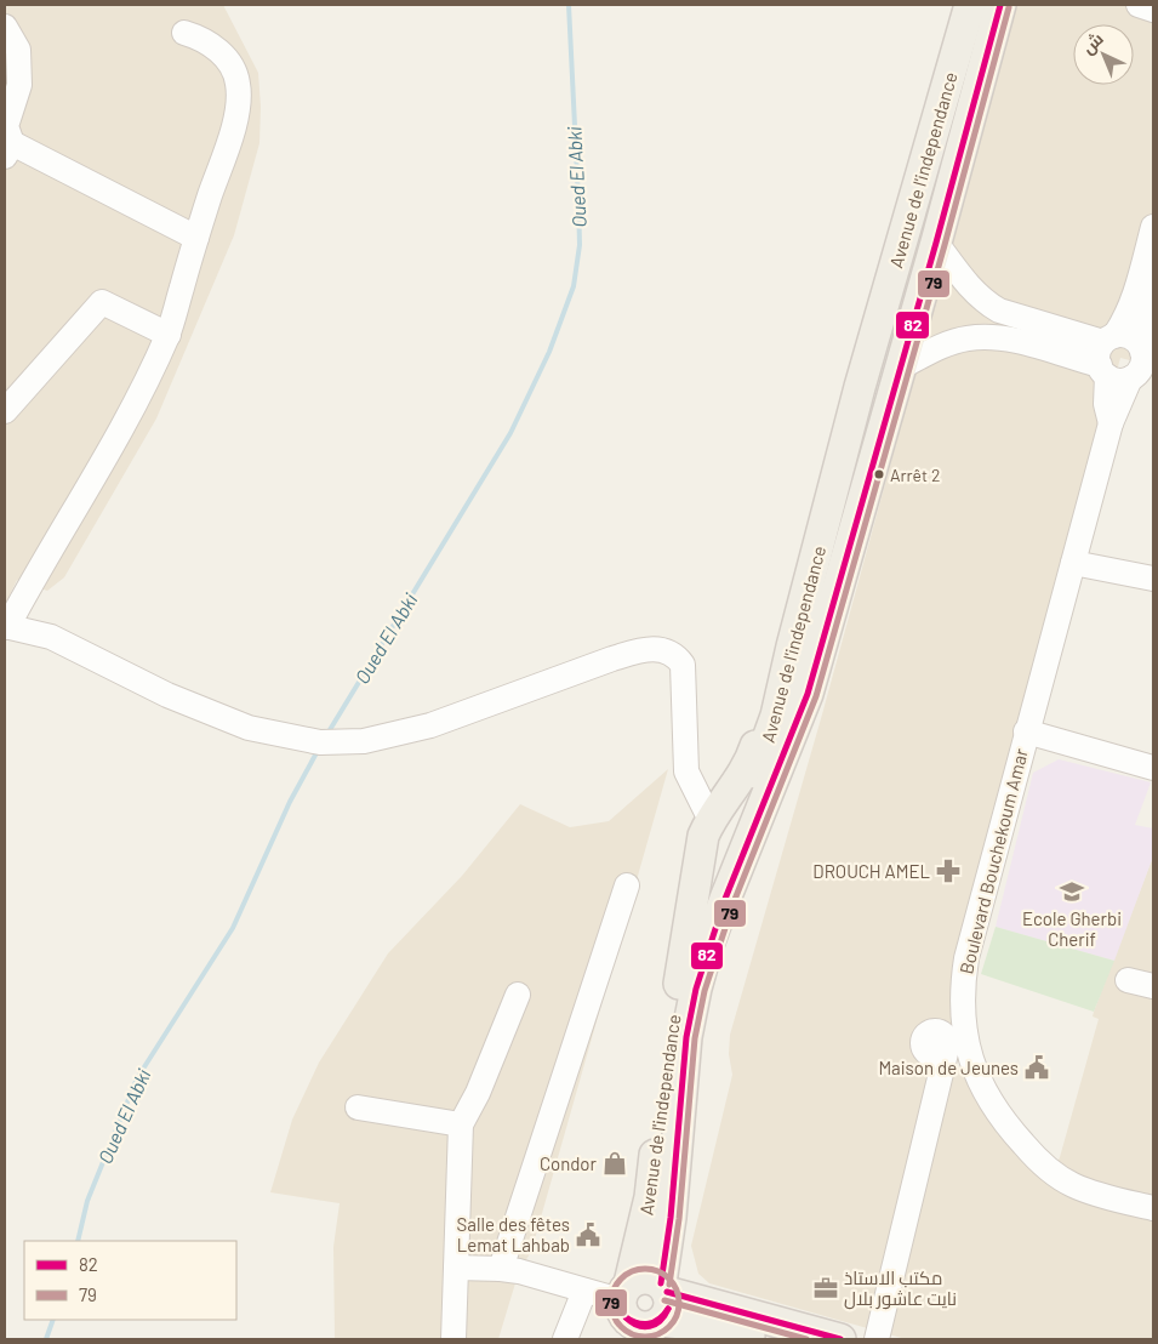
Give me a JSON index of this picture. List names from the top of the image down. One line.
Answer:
{"streets":{"main road":["Avenue de l'independance"],"street":["Boulevard Bouchekoum Amar"]},"water":["Oued El Abki"],"places":{"other":["Arrêt 2"],"pharmacy":["DROUCH AMEL"],"school or university":["Ecole Gherbi Cherif"],"public building":["Maison de Jeunes","Salle des fêtes Lemat Lahbab"],"shop":["Condor"],"office":["مكتب الاستاذ نايت عاشور بلال"]},"lines":["transit line 82","transit line 79"],"legend":["82","79"],"north":"top left"}
